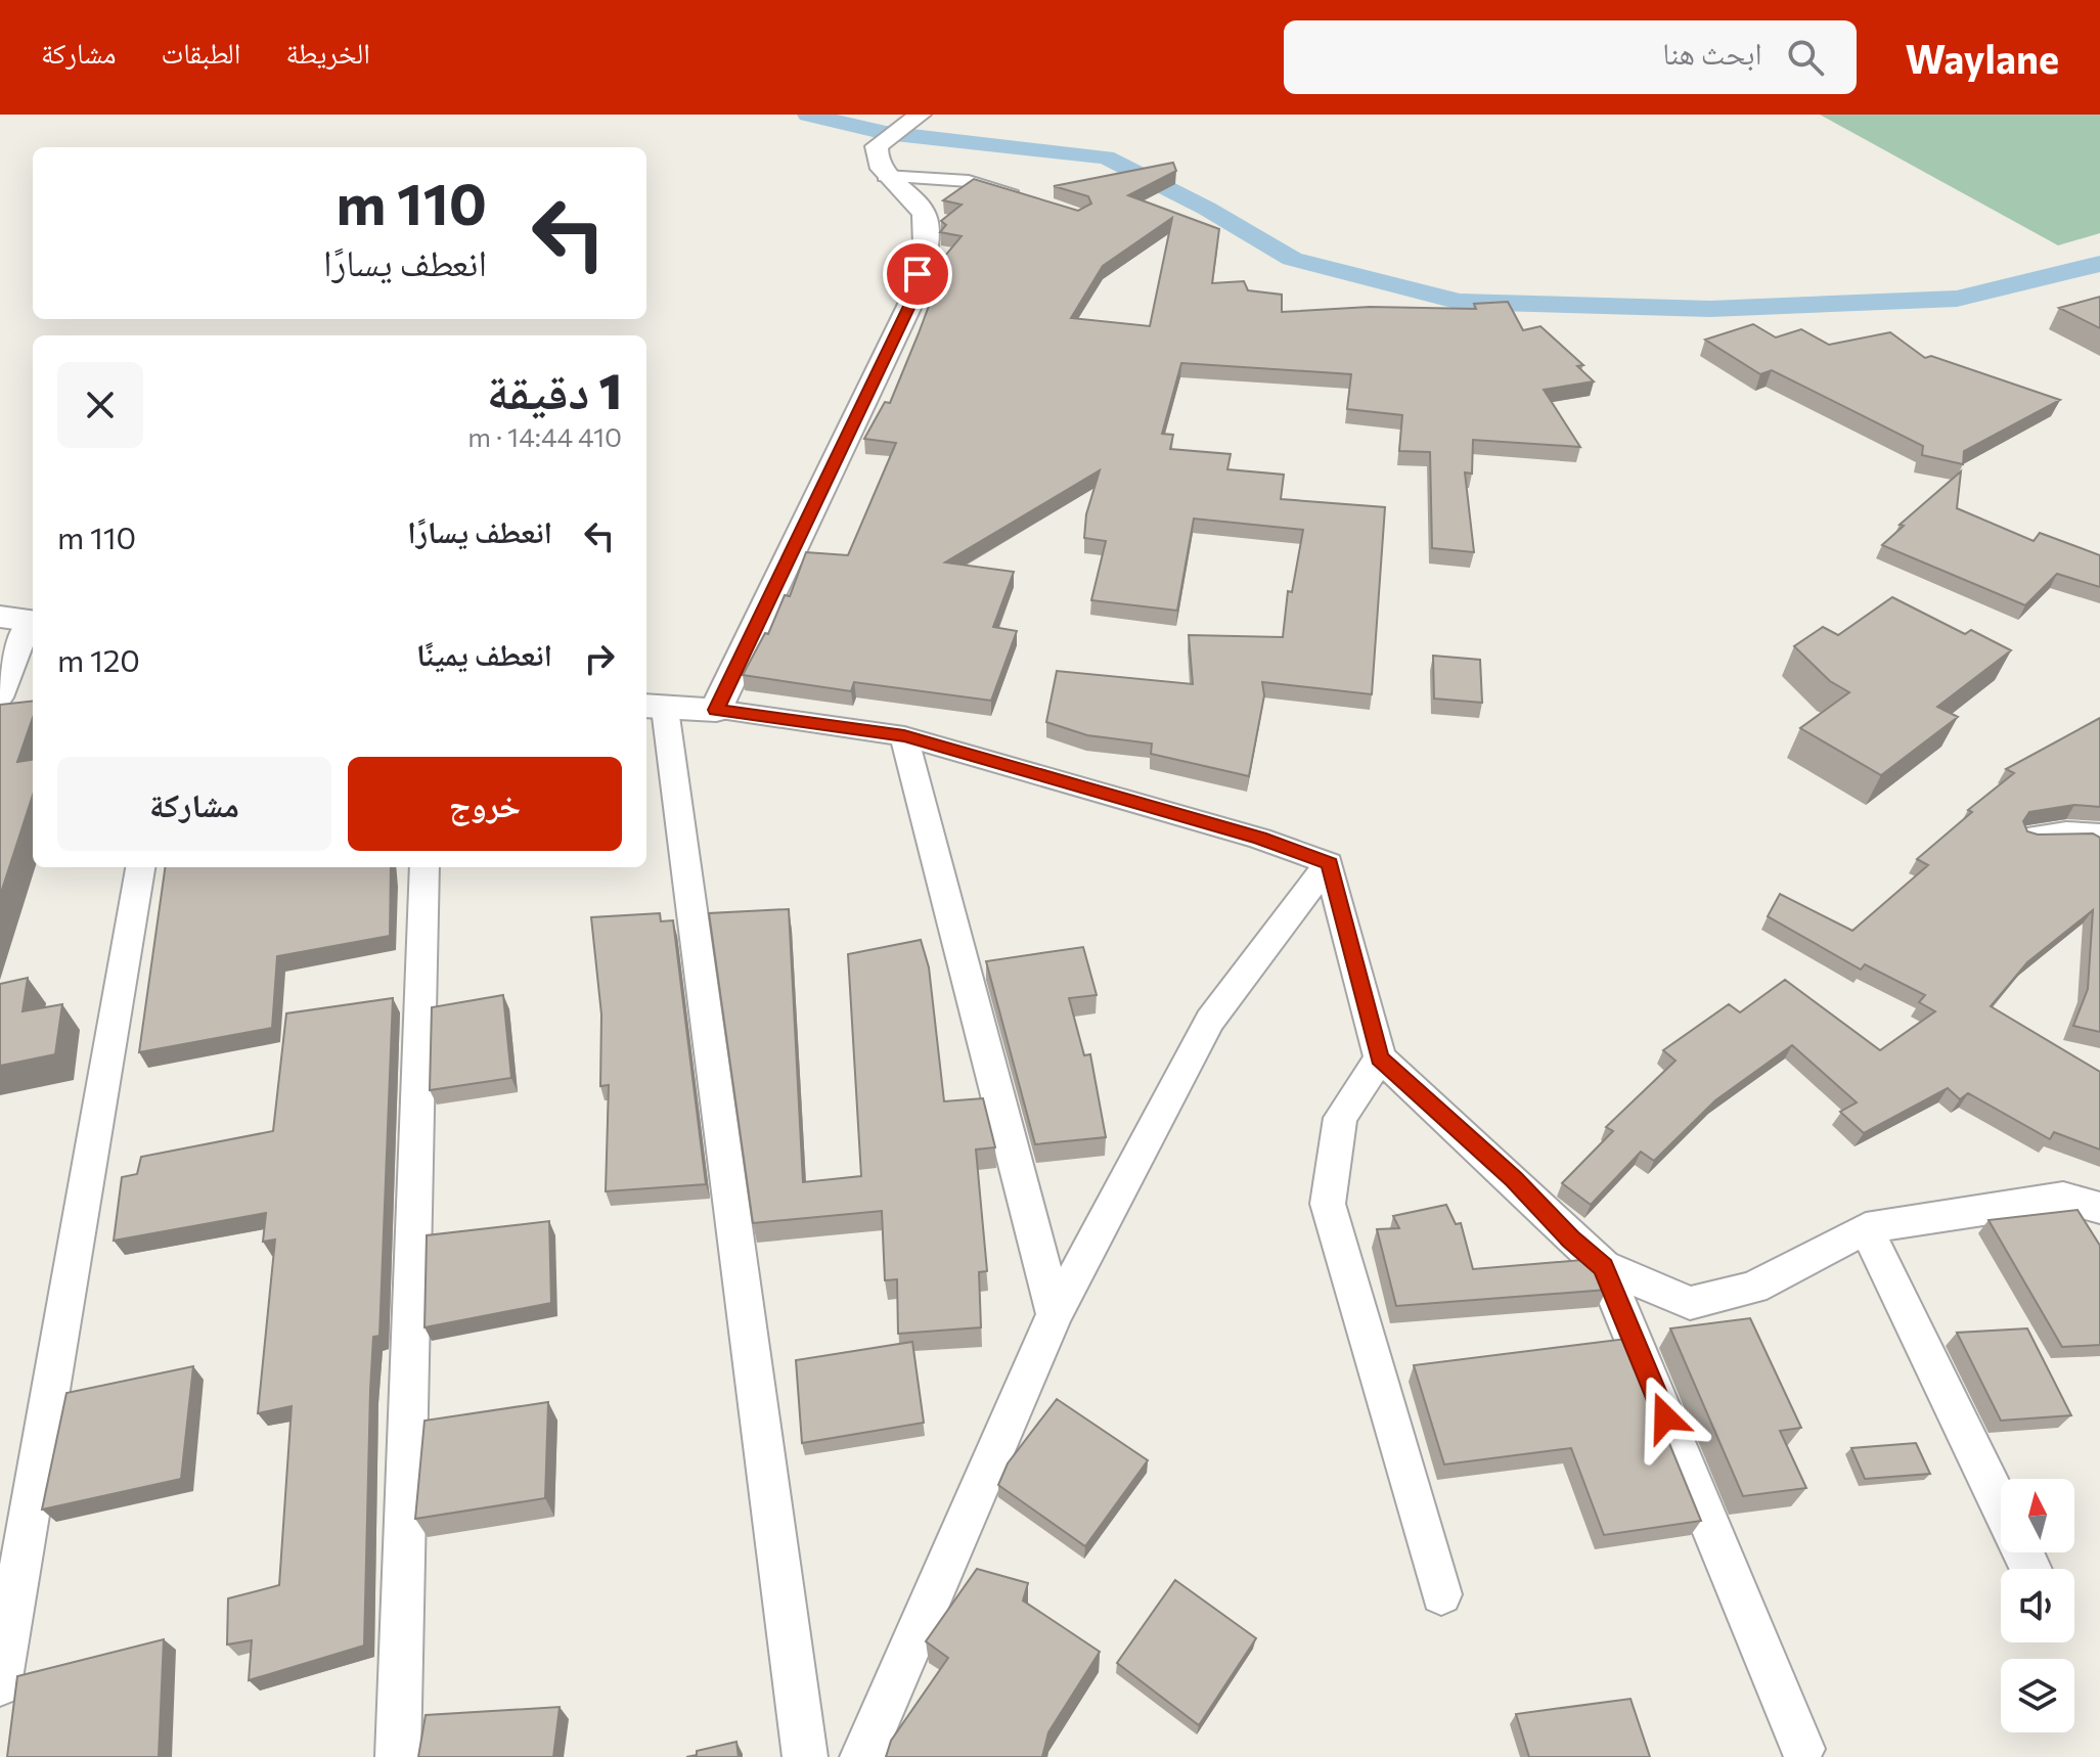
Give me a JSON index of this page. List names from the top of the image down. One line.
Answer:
{"north":"top","page":{"header":"Waylane","search":"ابحث هنا","nav":["الخريطة","الطبقات","مشاركة"],"turn":["110 m","انعطف يسارًا"],"heading":["1 دقيقة","410 m · 14:44"],"list":[{"name":"انعطف يسارًا","value":"110 m"},{"name":"انعطف يمينًا","value":"120 m"}],"buttons":["خروج","مشاركة"]}}
